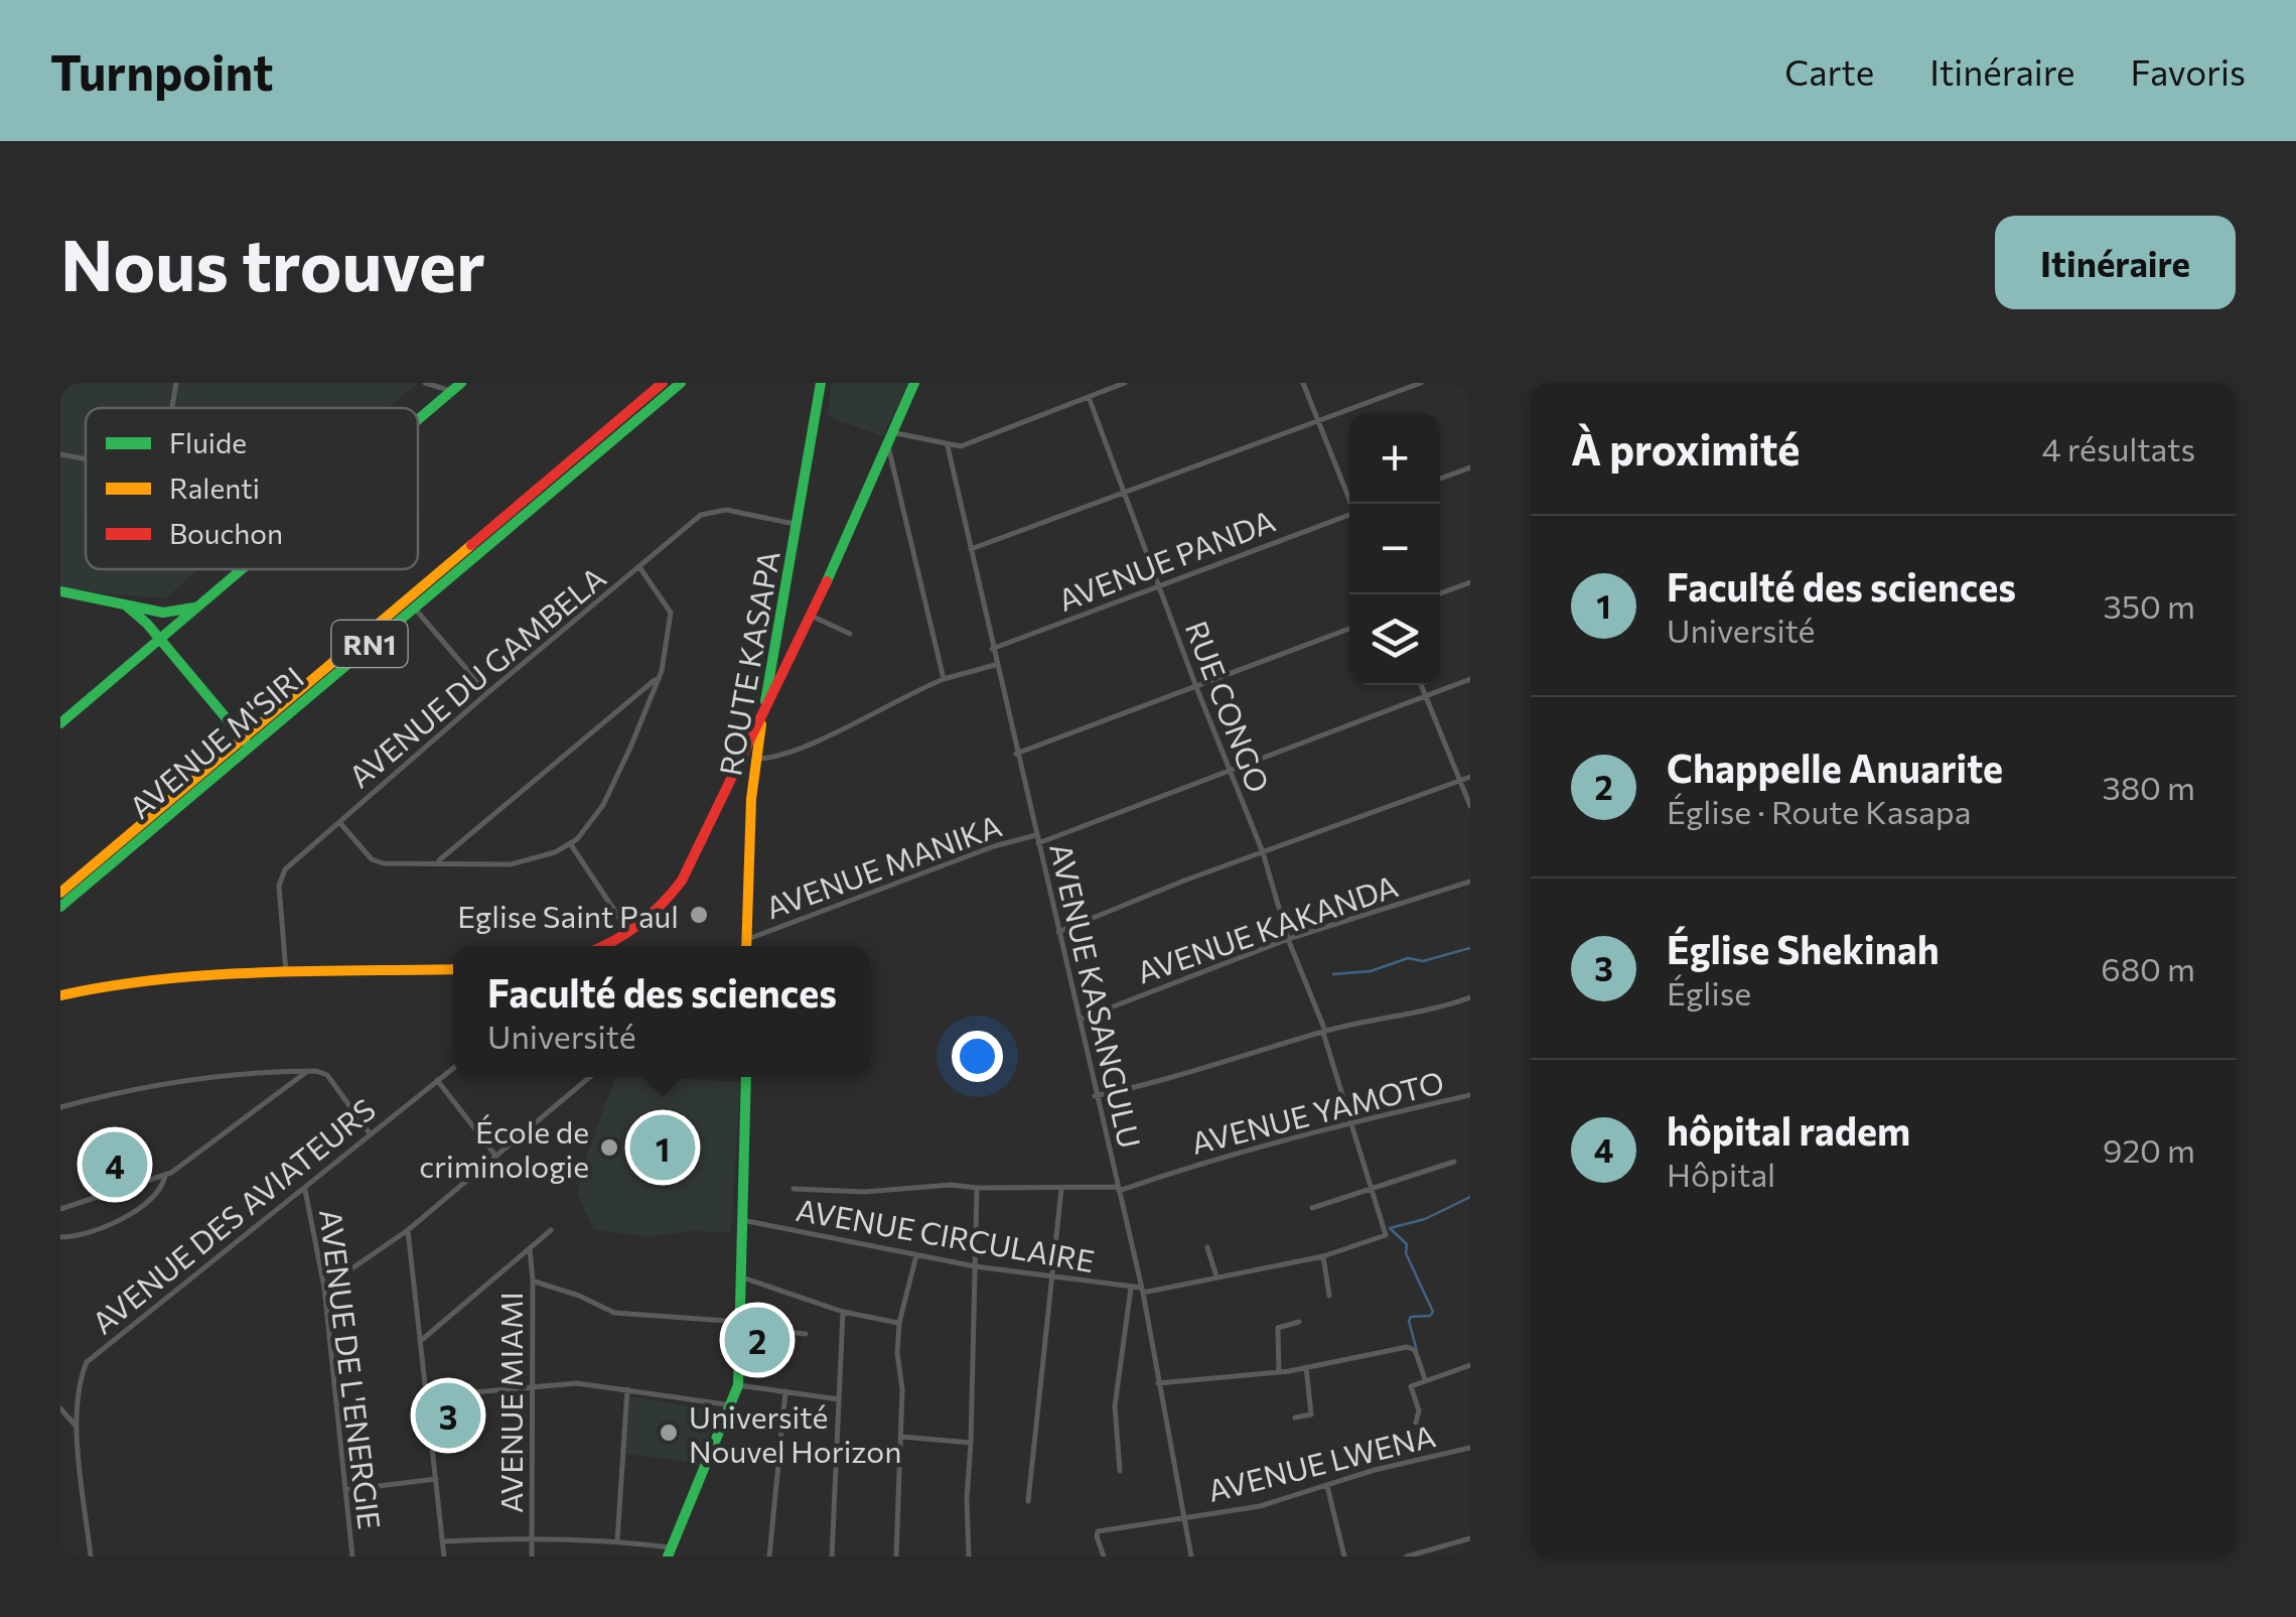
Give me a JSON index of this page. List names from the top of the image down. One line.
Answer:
{"streets":{"main road":["RN1","ROUTE KASAPA","AVENUE M'SIRI"],"street":["AVENUE PANDA","AVENUE DU GAMBELA","RUE CONGO","AVENUE MANIKA","AVENUE KAKANDA","AVENUE KASANGULU","AVENUE YAMOTO","AVENUE DES AVIATEURS","AVENUE CIRCULAIRE","AVENUE DE L'ENERGIE","AVENUE MIAMI","AVENUE LWENA"]},"crossings":[["AVENUE PANDA","RUE CONGO"],["AVENUE PANDA","AVENUE KASANGULU"],["ROUTE KASAPA","AVENUE DU GAMBELA"],["ROUTE KASAPA","AVENUE MANIKA"],["RUE CONGO","AVENUE MANIKA"],["RUE CONGO","AVENUE KAKANDA"],["RUE CONGO","AVENUE YAMOTO"],["AVENUE MANIKA","AVENUE KASANGULU"],["AVENUE KAKANDA","AVENUE KASANGULU"],["AVENUE KASANGULU","AVENUE YAMOTO"],["AVENUE KASANGULU","AVENUE CIRCULAIRE"],["AVENUE KASANGULU","AVENUE LWENA"],["AVENUE DES AVIATEURS","AVENUE DE L'ENERGIE"]],"places":["Eglise Saint Paul","École de criminologie","Université Nouvel Horizon"],"legend":["Fluide","Ralenti","Bouchon"],"page":{"header":"Turnpoint","nav":["Carte","Itinéraire","Favoris"],"buttons":"Itinéraire","title":"Nous trouver","heading":["À proximité","4 résultats"],"map_buttons":["+","−"],"list":[{"mark":"1","name":"Faculté des sciences","note":"Université","value":"350 m"},{"mark":"2","name":"Chappelle Anuarite","note":"Église · Route Kasapa","value":"380 m"},{"mark":"3","name":"Église Shekinah","note":"Église","value":"680 m"},{"mark":"4","name":"hôpital radem","note":"Hôpital","value":"920 m"}],"popup":["Faculté des sciences","Université"],"pins":["1","4","2","3"]}}
